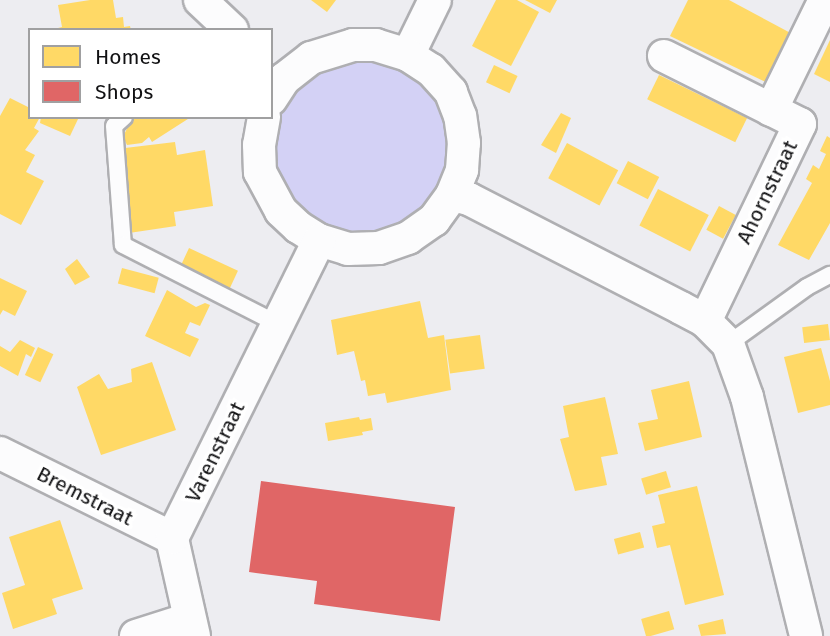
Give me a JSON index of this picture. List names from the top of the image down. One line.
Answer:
{"streets":{"street":["Ahornstraat","Varenstraat","Bremstraat"]},"crossings":[["Varenstraat","Bremstraat"]],"legend":["Homes","Shops"]}
